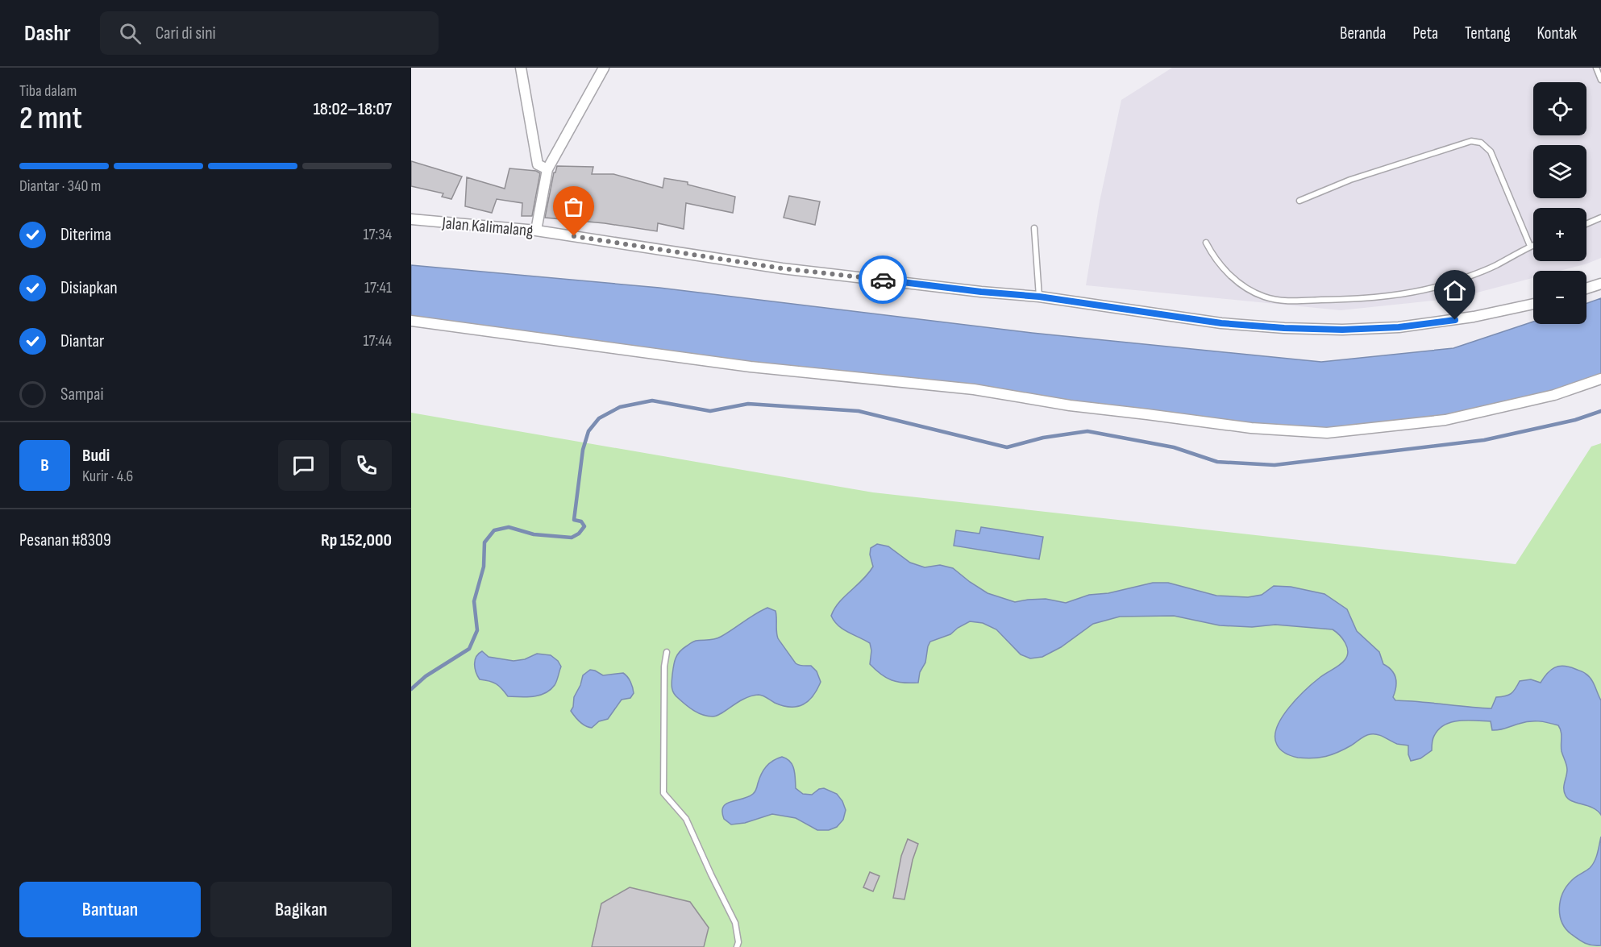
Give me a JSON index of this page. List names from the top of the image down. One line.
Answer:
{"streets":{"street":["Jalan Kalimalang"]},"page":{"header":"Dashr","search":"Cari di sini","nav":["Beranda","Peta","Tentang","Kontak"],"heading":["2 mnt","Tiba dalam","18:02–18:07"],"panel":["Budi","Kurir · 4.6","Pesanan #8309","Rp 152,000"],"map_buttons":["+","−"],"bar":"Diantar · 340 m","list":[["Diterima","17:34"],["Disiapkan","17:41"],["Diantar","17:44"],"Sampai"],"round":"B","buttons":["Bantuan","Bagikan"]}}
